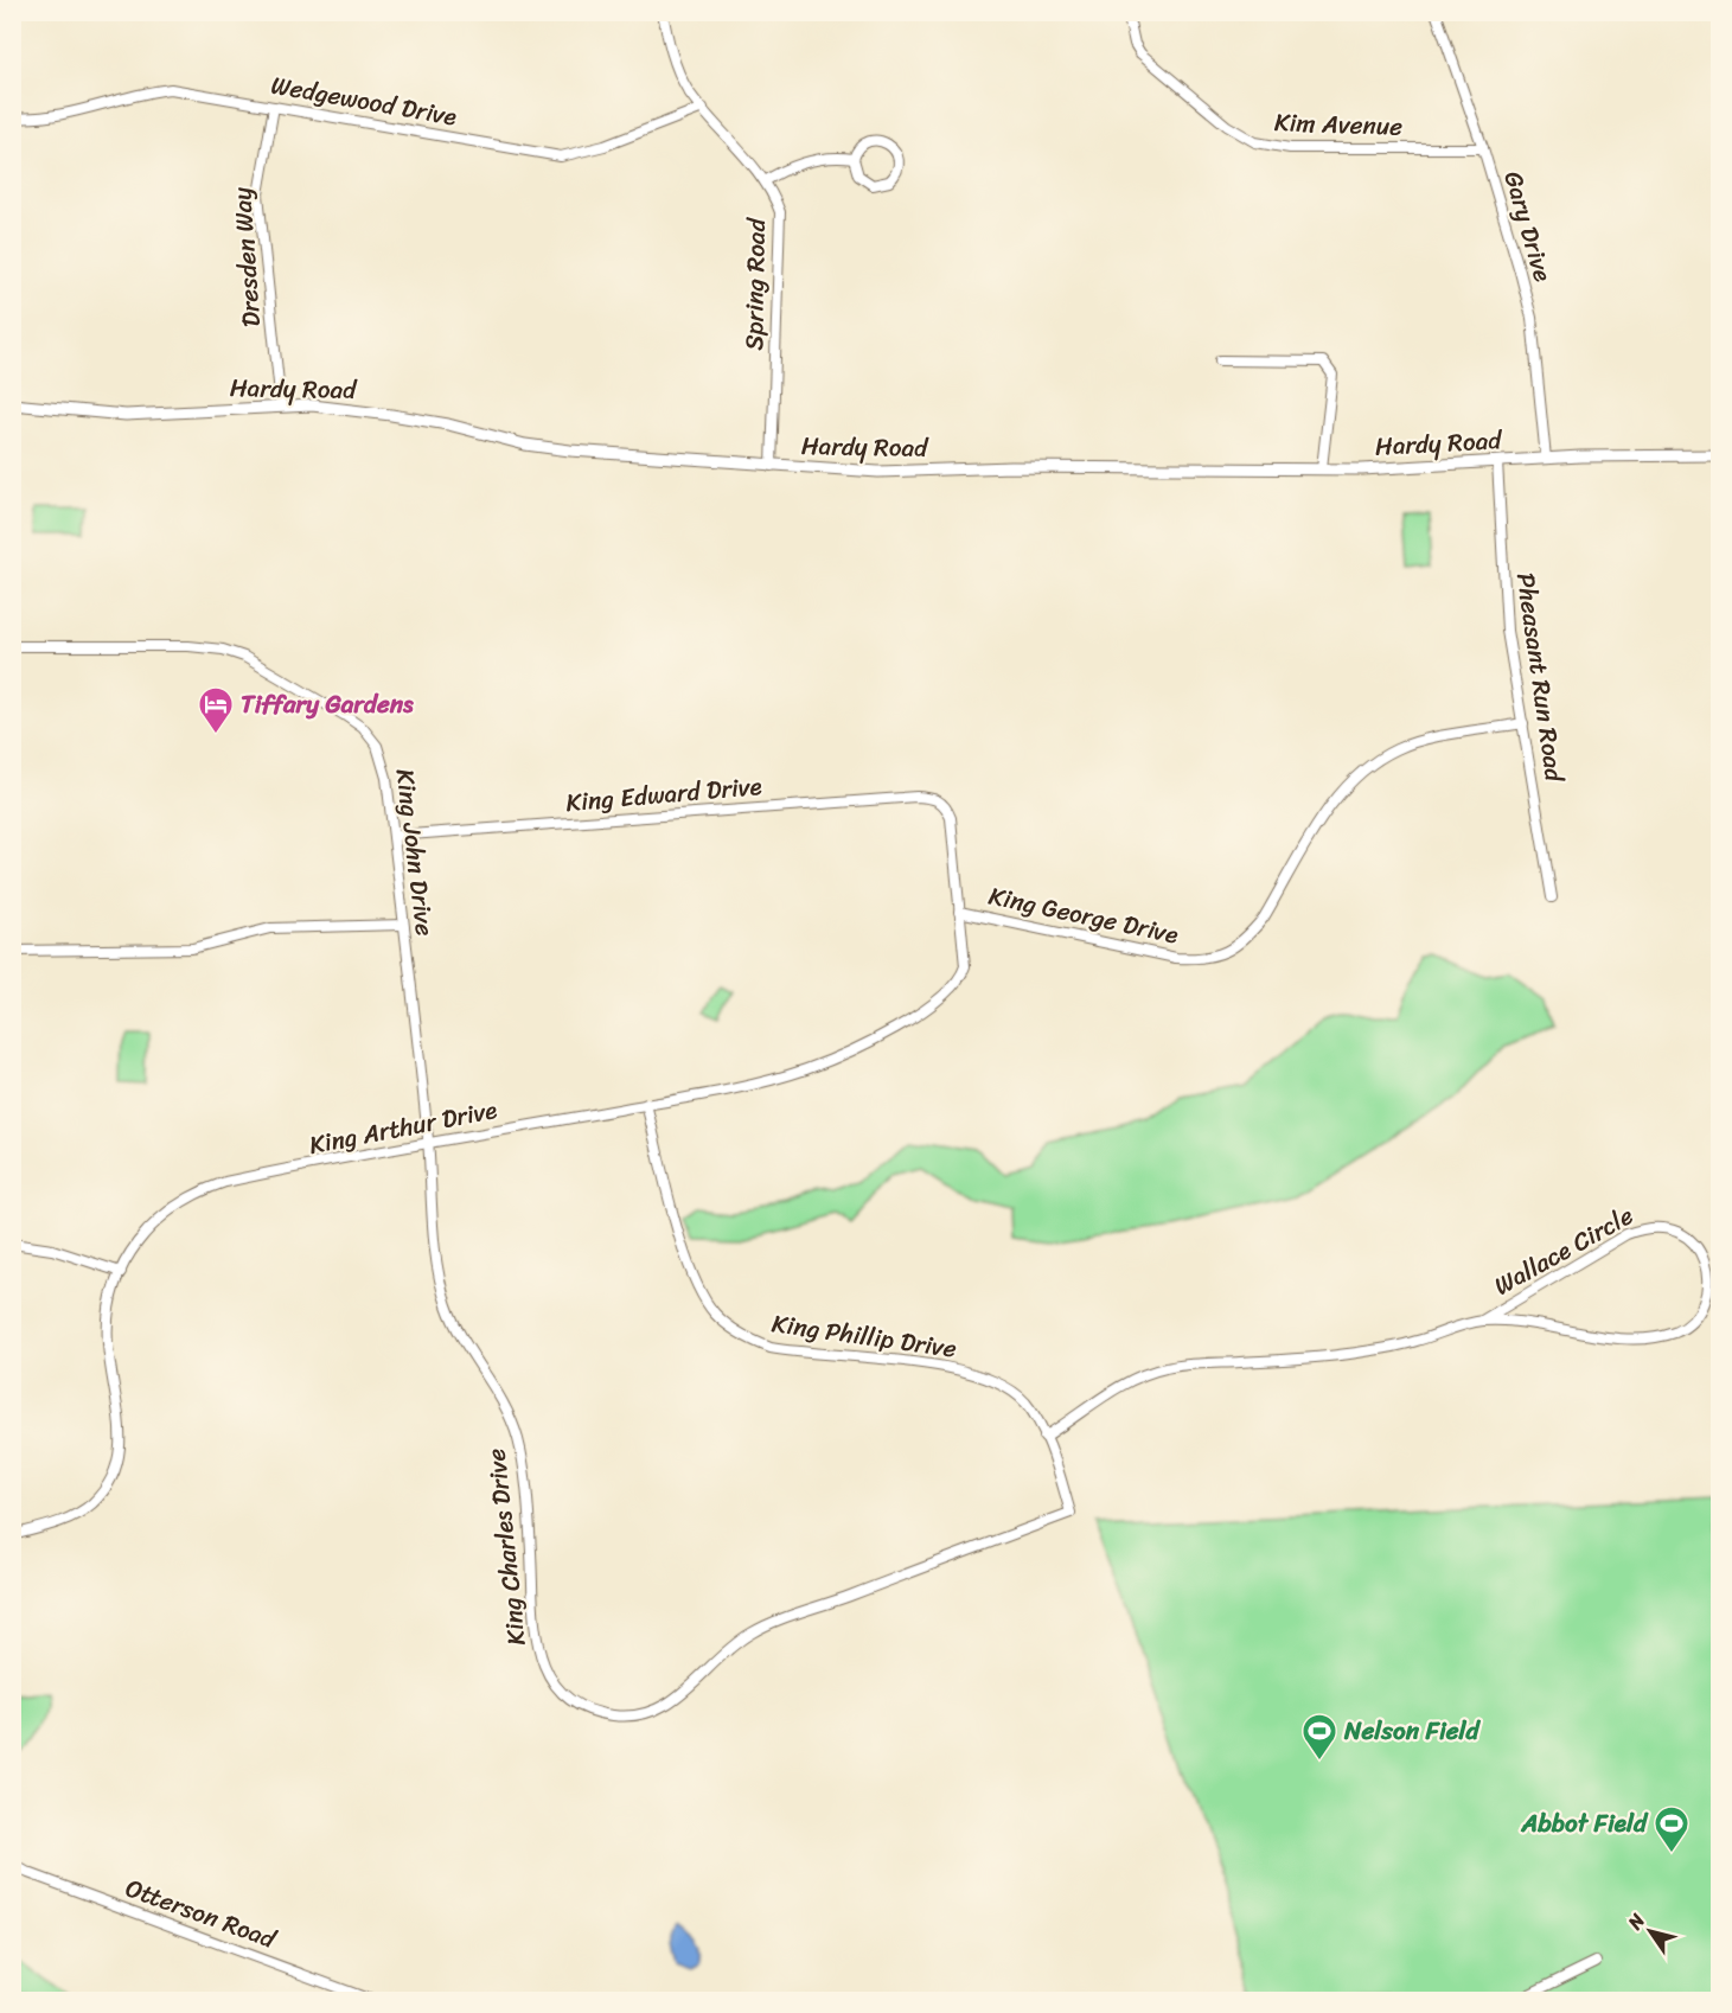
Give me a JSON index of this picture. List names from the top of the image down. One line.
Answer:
{"streets":{"street":["Wedgewood Drive","Kim Avenue","Gary Drive","Dresden Way","Spring Road","Hardy Road","Pheasant Run Road","King Edward Drive","King John Drive","King George Drive","King Arthur Drive","Wallace Circle","King Phillip Drive","King Charles Drive","Otterson Road"]},"crossings":[["Wedgewood Drive","Dresden Way"],["Wedgewood Drive","Spring Road"],["Kim Avenue","Gary Drive"],["Gary Drive","Hardy Road"],["Dresden Way","Hardy Road"],["Spring Road","Hardy Road"],["Hardy Road","Pheasant Run Road"],["Pheasant Run Road","King George Drive"],["King Edward Drive","King John Drive"],["King Edward Drive","King Arthur Drive"],["King John Drive","King Arthur Drive"],["King John Drive","King Charles Drive"],["King George Drive","King Arthur Drive"],["King Arthur Drive","King Phillip Drive"],["King Arthur Drive","King Charles Drive"],["Wallace Circle","King Phillip Drive"],["King Phillip Drive","King Charles Drive"]],"places":{"hotel":["Tiffary Gardens"],"sports":["Nelson Field","Abbot Field"]},"north":"top left"}
